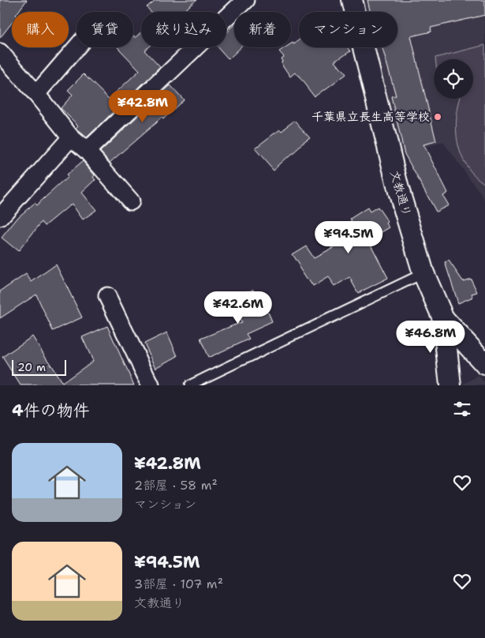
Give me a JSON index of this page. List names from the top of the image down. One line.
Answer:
{"streets":{"street":["文教通り"]},"places":["千葉県立長生高等学校"],"scale_bar":"20 m","page":{"chip":["購入","賃貸","絞り込み","新着","マンション"],"price":["¥42.8M","¥94.5M","¥42.6M","¥46.8M"],"scale":"20 m","heading":"4件の物件","list":[{"name":"¥42.8M","note":"2部屋 · 58 m² · マンション"},{"name":"¥94.5M","note":"3部屋 · 107 m² · 文教通り"}]}}
